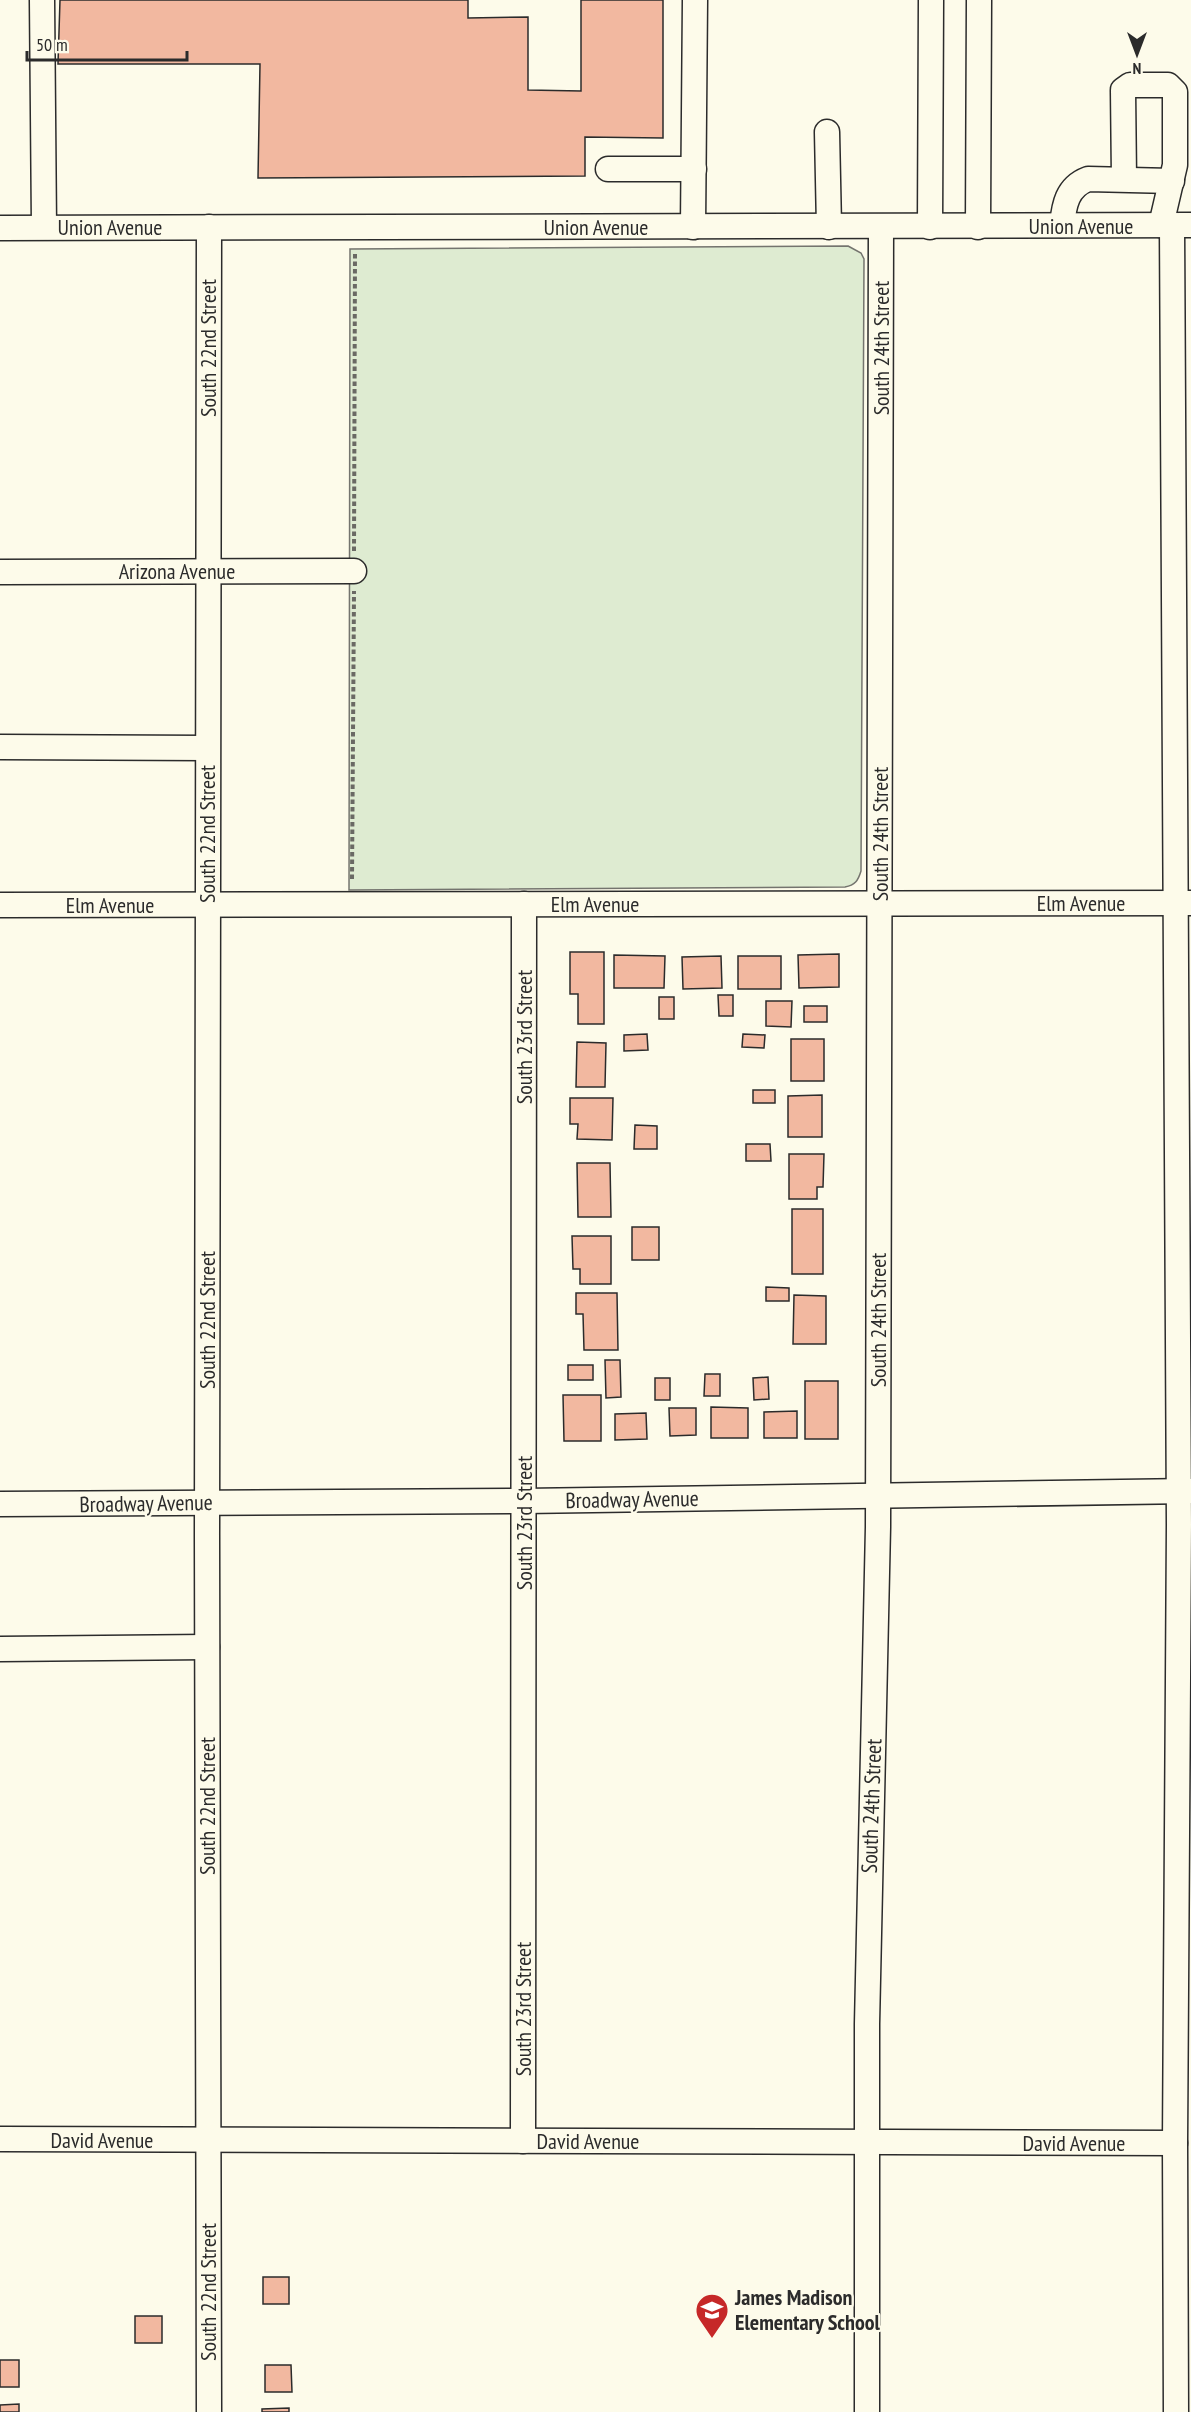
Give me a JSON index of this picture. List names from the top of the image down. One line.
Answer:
{"streets":{"street":["Union Avenue","South 22nd Street","South 24th Street","Arizona Avenue","Elm Avenue","South 23rd Street","Broadway Avenue","David Avenue"]},"crossings":[["Union Avenue","South 22nd Street"],["Union Avenue","South 24th Street"],["South 22nd Street","Arizona Avenue"],["South 22nd Street","Elm Avenue"],["South 22nd Street","Broadway Avenue"],["South 22nd Street","David Avenue"],["South 24th Street","Elm Avenue"],["South 24th Street","Broadway Avenue"],["South 24th Street","David Avenue"],["Elm Avenue","South 23rd Street"],["South 23rd Street","Broadway Avenue"],["South 23rd Street","David Avenue"]],"places":{"school or university":["James Madison Elementary School"]},"scale_bar":"50 m","north":"bottom"}
